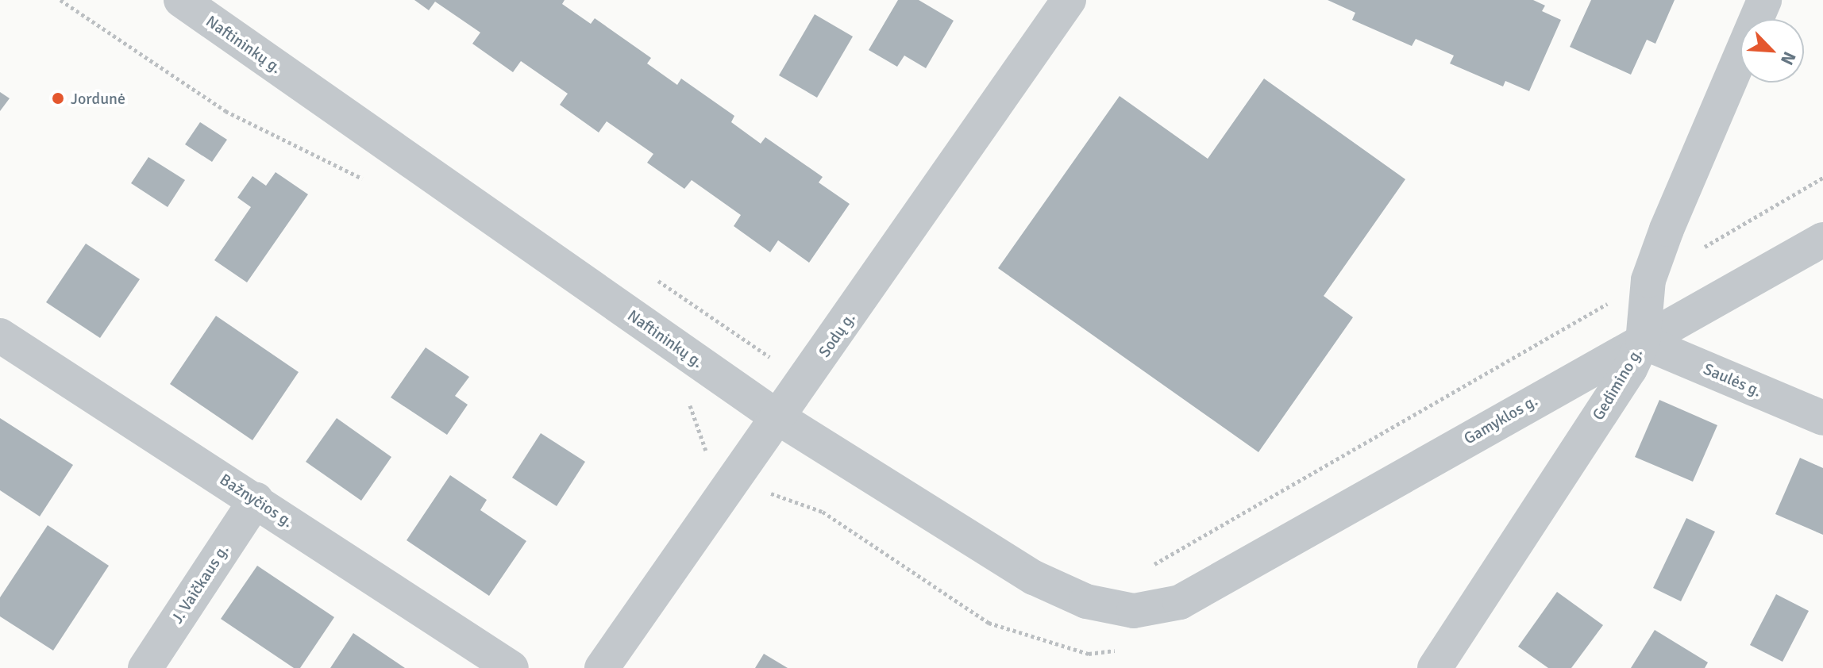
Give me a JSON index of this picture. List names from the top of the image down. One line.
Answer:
{"streets":{"street":["Naftininkų g.","Sodų g.","Saulės g.","Gedimino g.","Gamyklos g.","Bažnyčios g.","J. Vaičkaus g."]},"crossings":[["Naftininkų g.","Sodų g."],["Naftininkų g.","Gamyklos g."],["Saulės g.","Gedimino g."],["Saulės g.","Gamyklos g."],["Gedimino g.","Gamyklos g."],["Bažnyčios g.","J. Vaičkaus g."]],"places":["Jordunė"],"north":"bottom right"}
